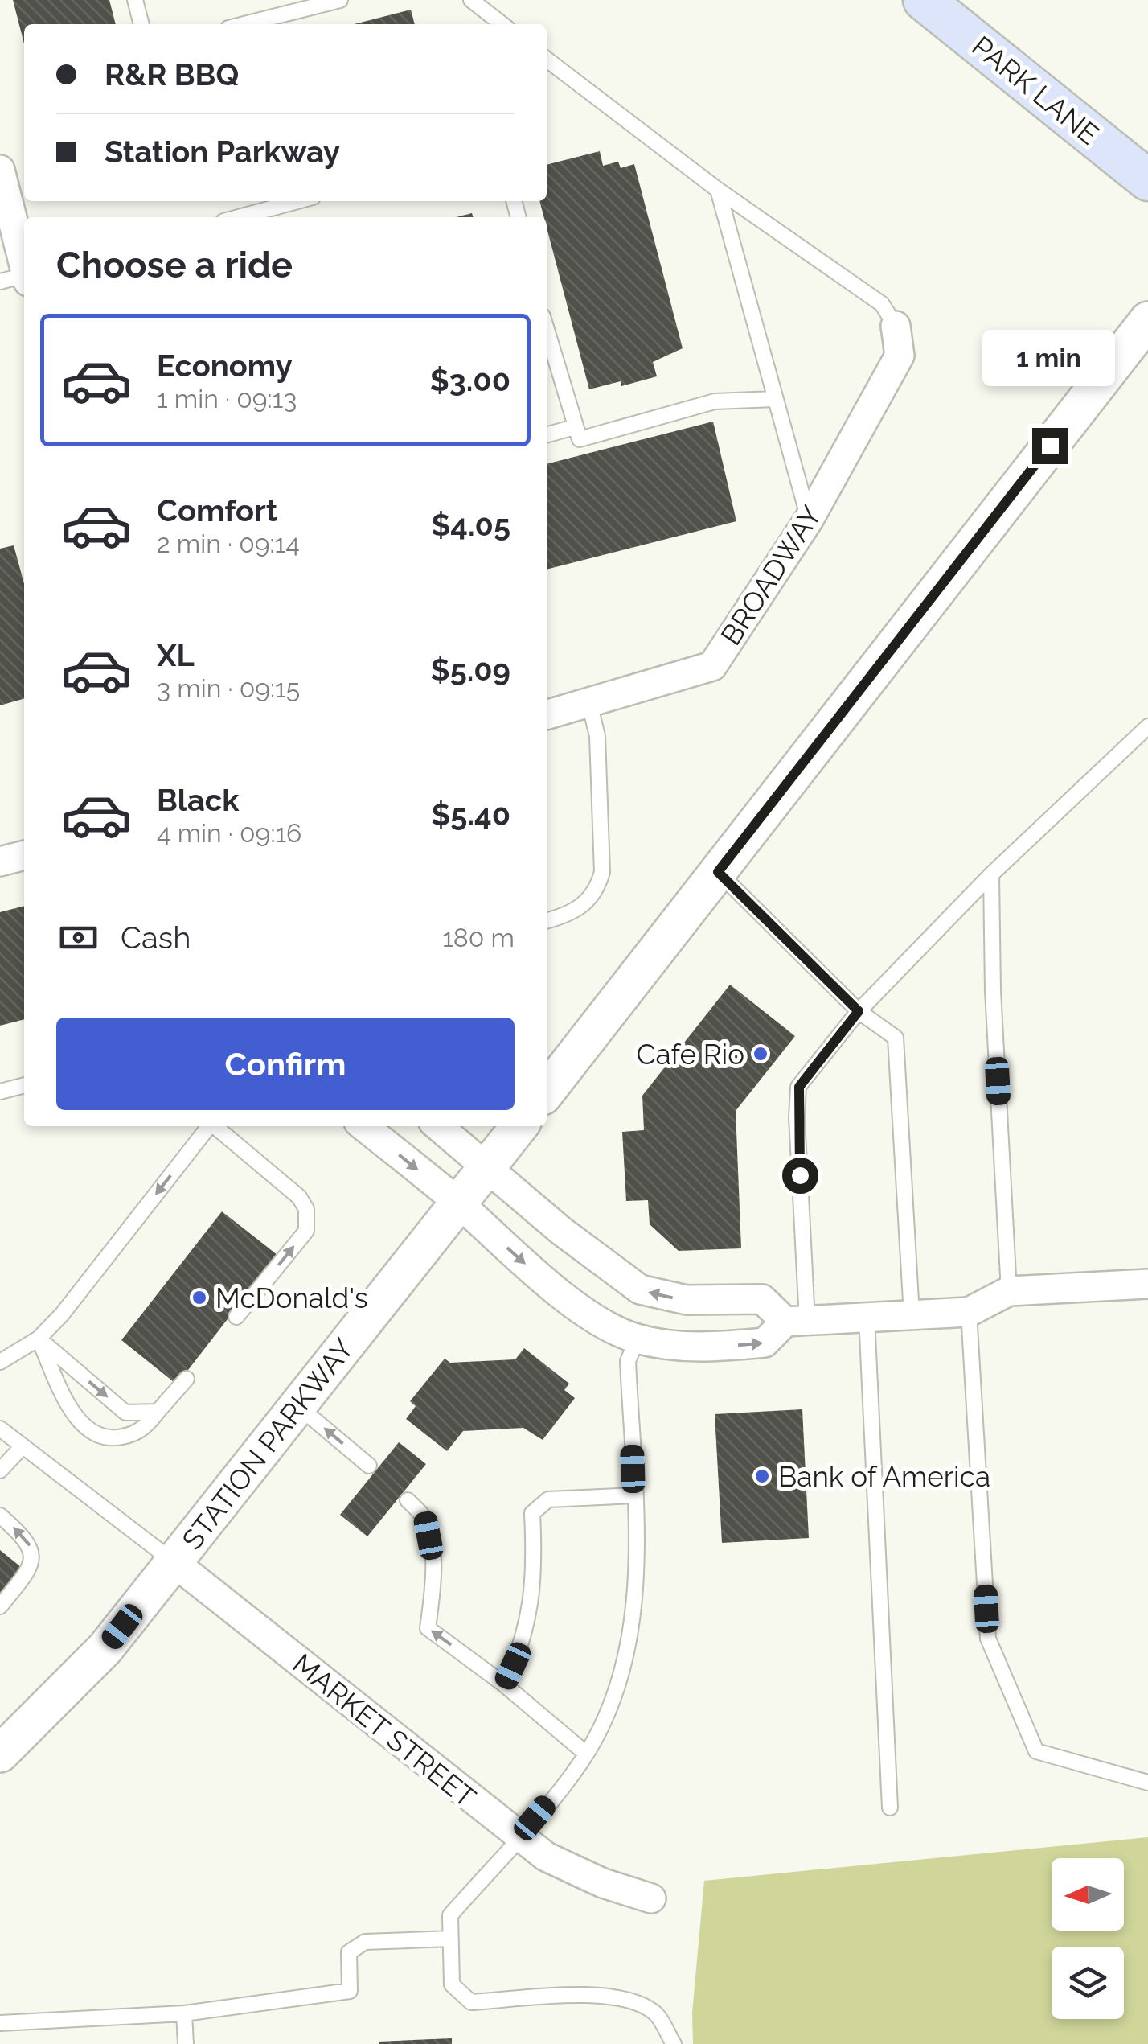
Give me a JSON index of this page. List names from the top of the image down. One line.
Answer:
{"streets":{"main road":["PARK LANE"],"street":["BROADWAY","STATION PARKWAY","MARKET STREET"]},"crossings":[["STATION PARKWAY","MARKET STREET"]],"places":["Cafe Rio","McDonald's","Bank of America"],"north":"left","page":{"banner":["R&R BBQ","Station Parkway"],"heading":"Choose a ride","list":[{"name":"Economy","note":"1 min · 09:13","value":"$3.00"},{"name":"Comfort","note":"2 min · 09:14","value":"$4.05"},{"name":"XL","note":"3 min · 09:15","value":"$5.09"},{"name":"Black","note":"4 min · 09:16","value":"$5.40"}],"bubble":"1 min","pay":["Cash","180 m"],"buttons":"Confirm"}}
